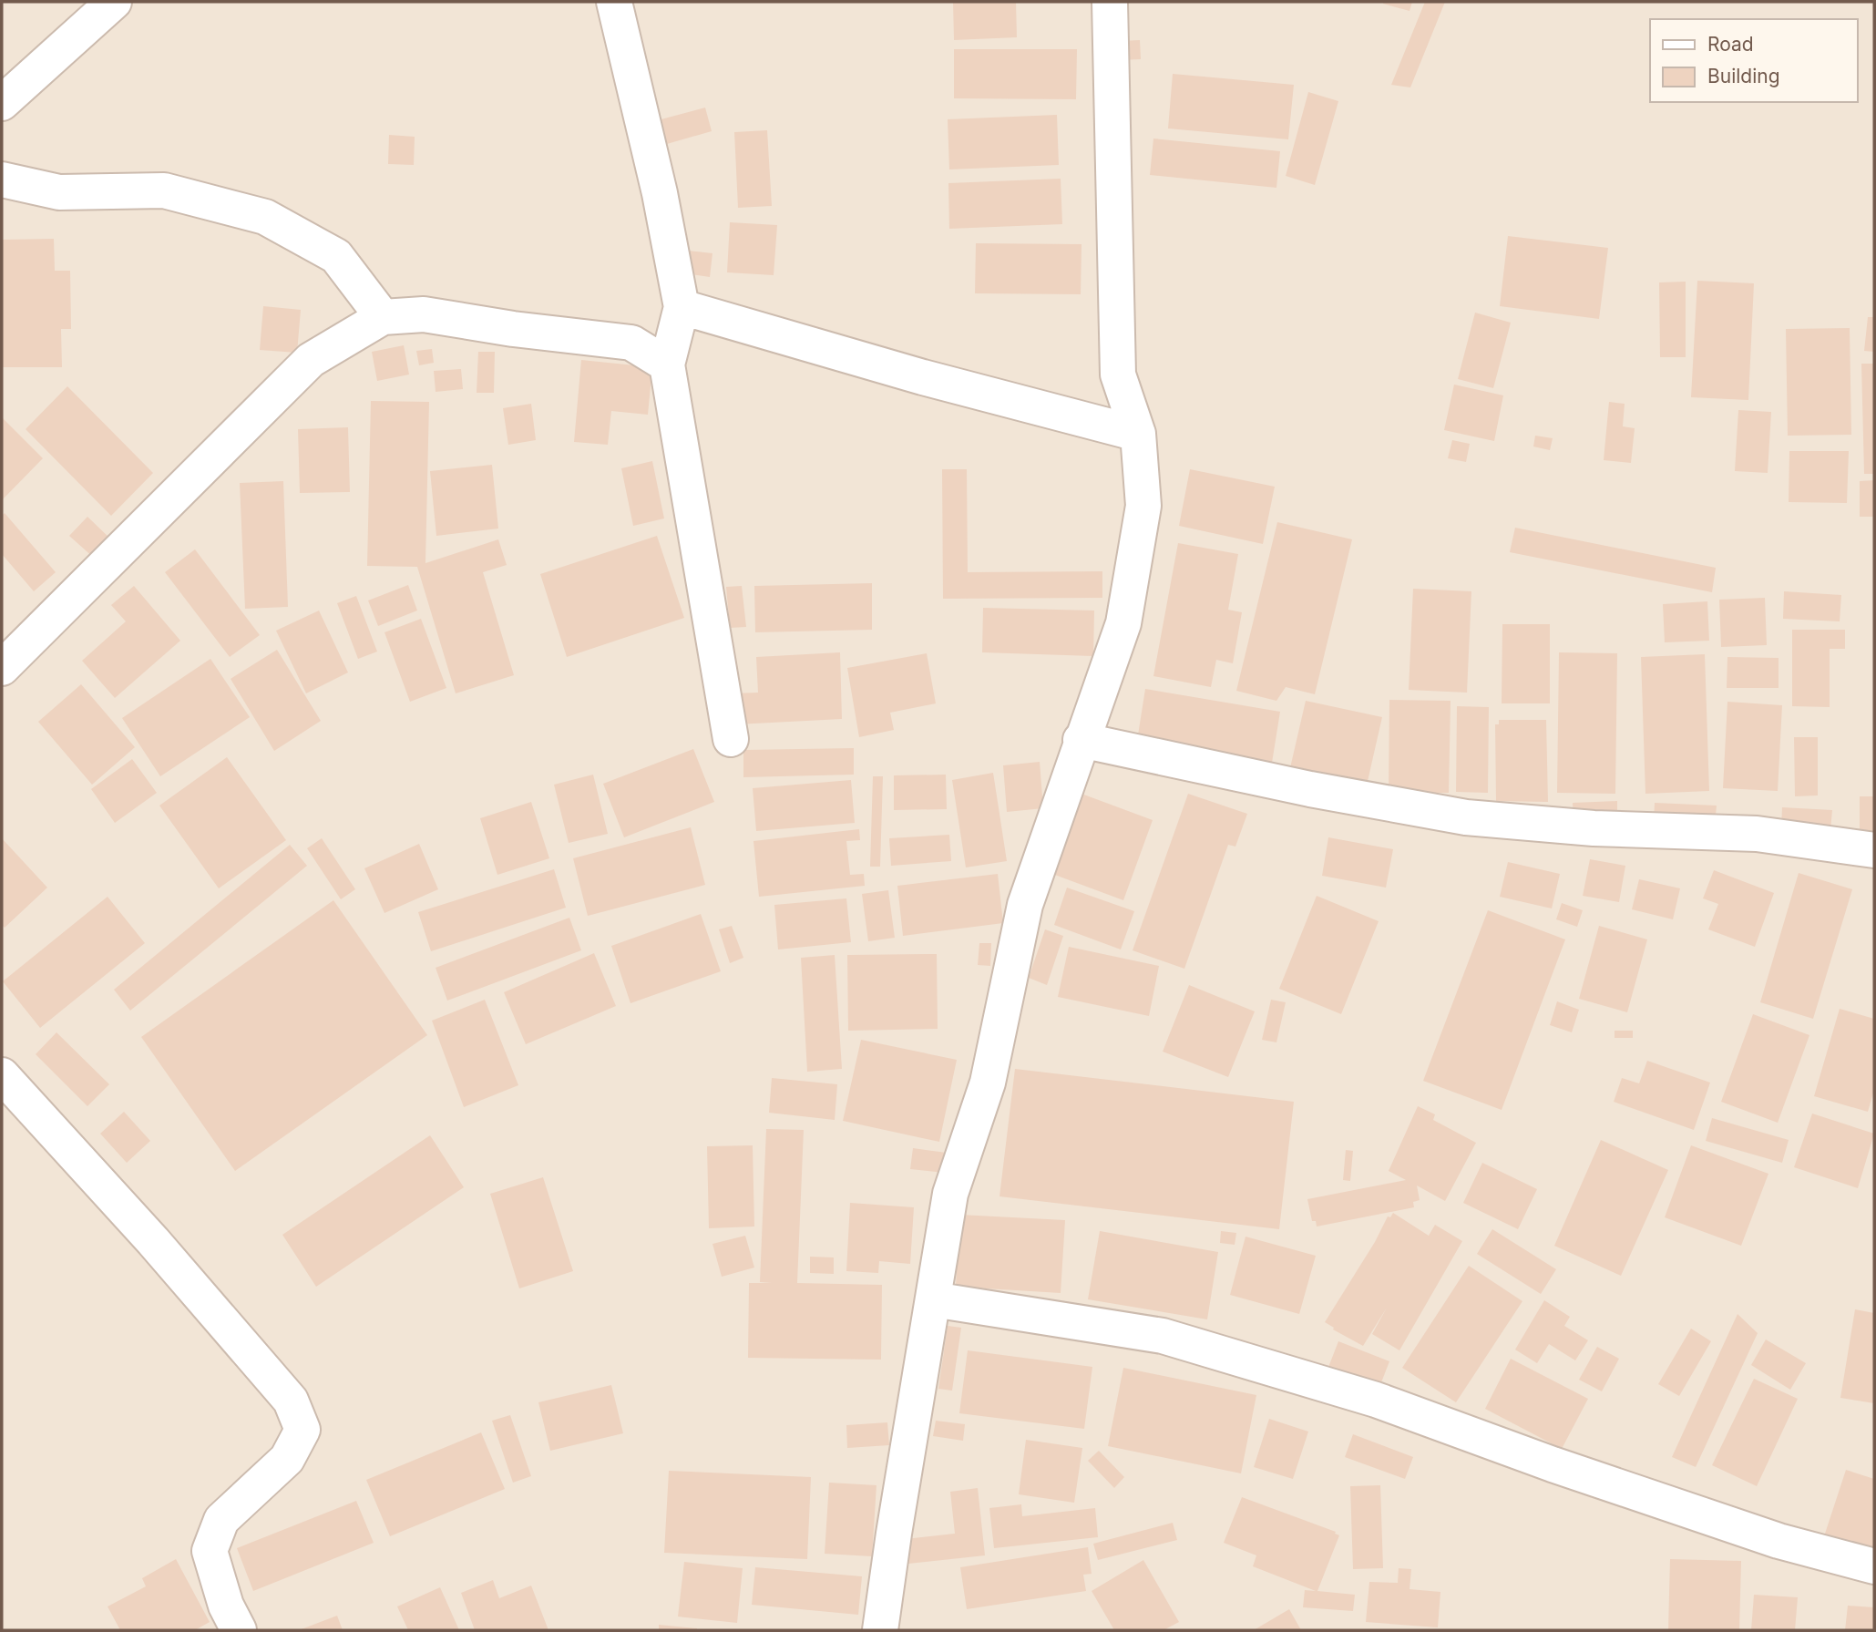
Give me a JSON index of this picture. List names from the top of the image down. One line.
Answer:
{"legend":["Road","Building"]}
